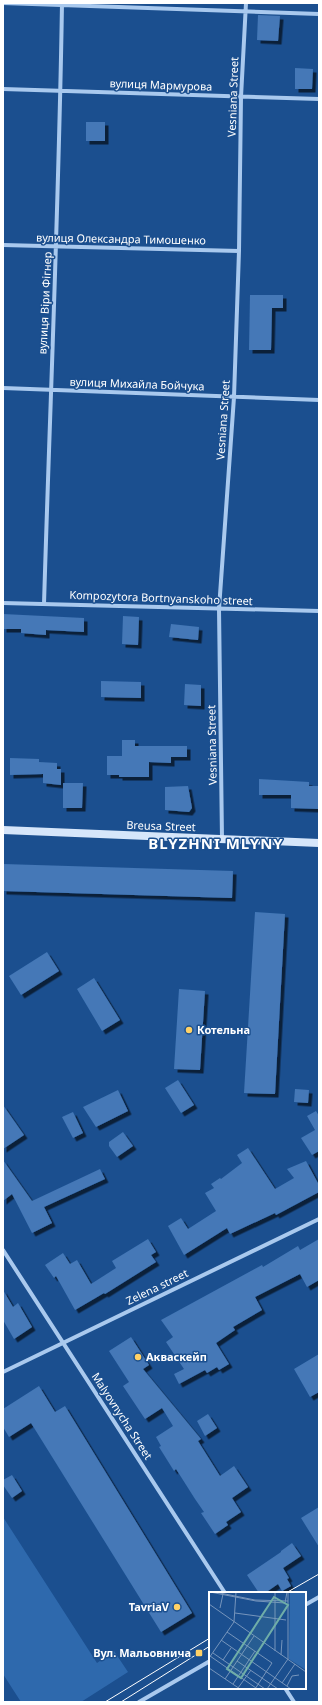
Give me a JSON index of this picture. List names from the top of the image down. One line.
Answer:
{"streets":{"street":["вулиця Мармурова","Vesniana Street","вулиця Олександра Тимошенко","вулиця Віри Фігнер","вулиця Михайла Бойчука","Kompozytora Bortnyanskoho street","Breusa Street","Zelena street","Malyovnycha Street"]},"crossings":[["вулиця Мармурова","Vesniana Street"],["вулиця Мармурова","вулиця Віри Фігнер"],["Vesniana Street","вулиця Олександра Тимошенко"],["Vesniana Street","вулиця Михайла Бойчука"],["Vesniana Street","Kompozytora Bortnyanskoho street"],["Vesniana Street","Breusa Street"],["вулиця Олександра Тимошенко","вулиця Віри Фігнер"],["вулиця Віри Фігнер","вулиця Михайла Бойчука"],["вулиця Віри Фігнер","Kompozytora Bortnyanskoho street"],["Zelena street","Malyovnycha Street"]],"districts":["BLYZHNI MLYNY"],"places":{"other":["Котельна","Акваскейп","TavriaV"],"transit":["Вул. Мальовнича"]}}
